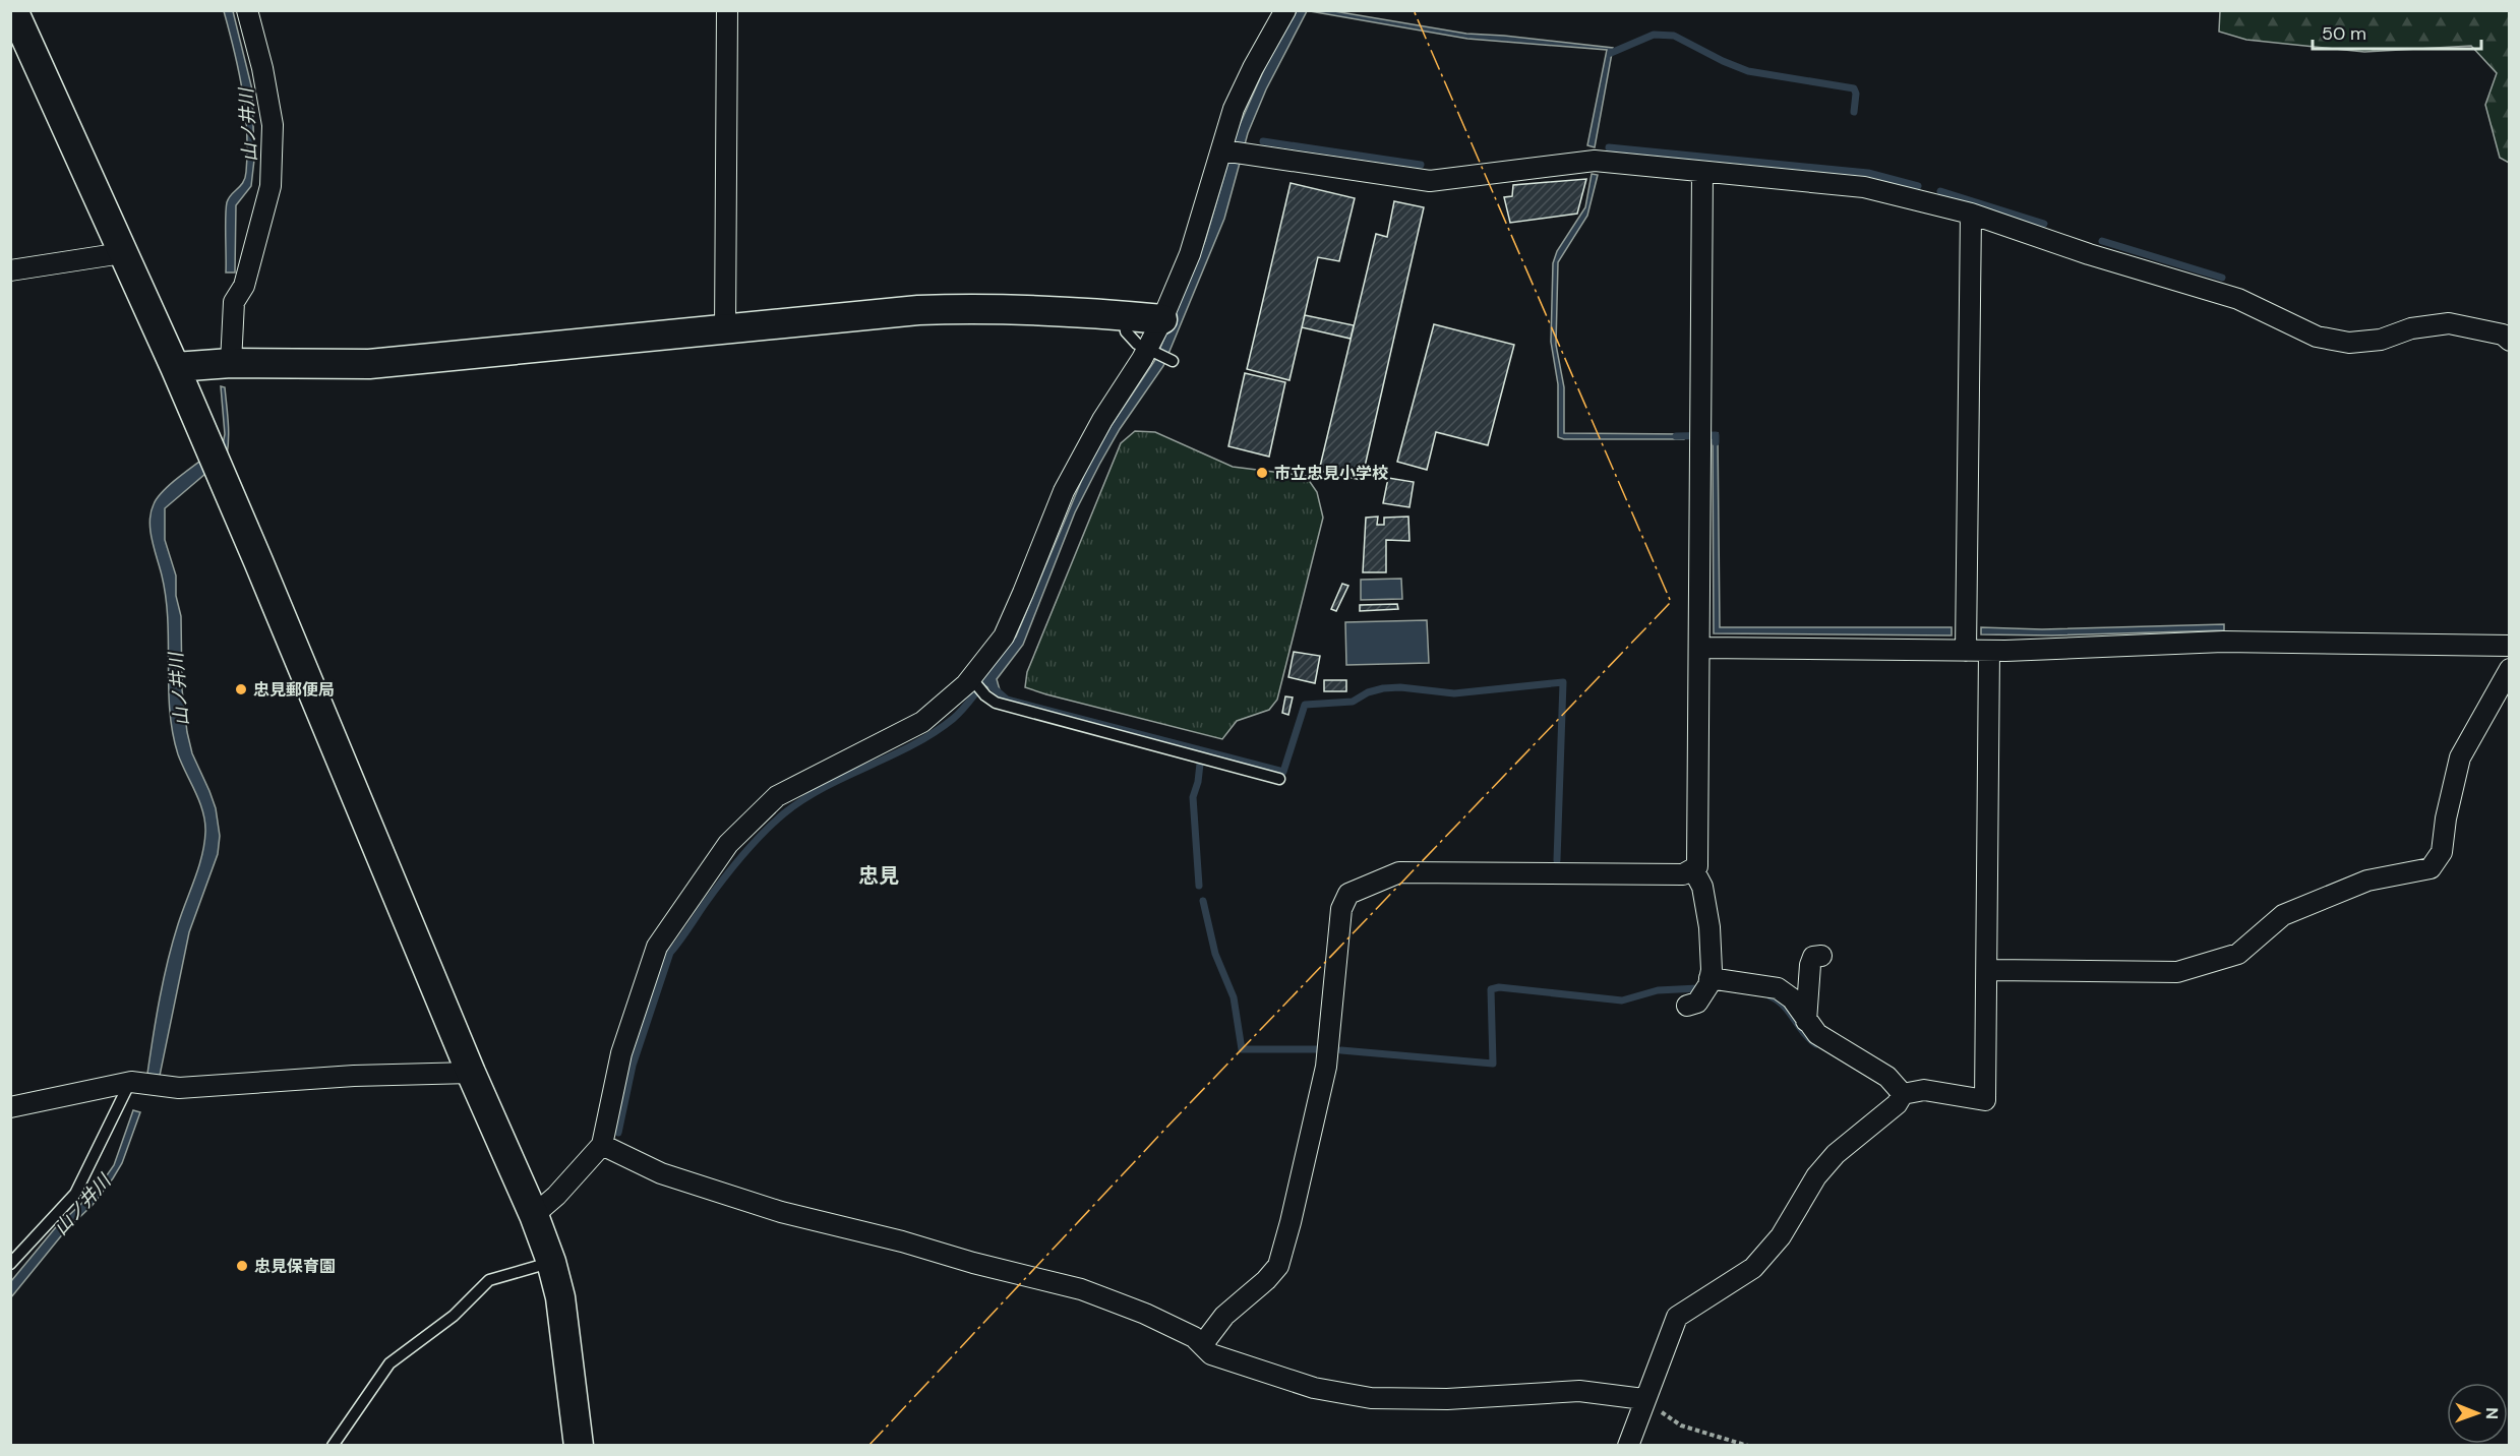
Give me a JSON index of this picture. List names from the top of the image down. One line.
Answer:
{"districts":["忠見"],"water":["山ノ井川"],"places":["市立忠見小学校","忠見郵便局","忠見保育園"],"scale_bar":"50 m","north":"right"}
